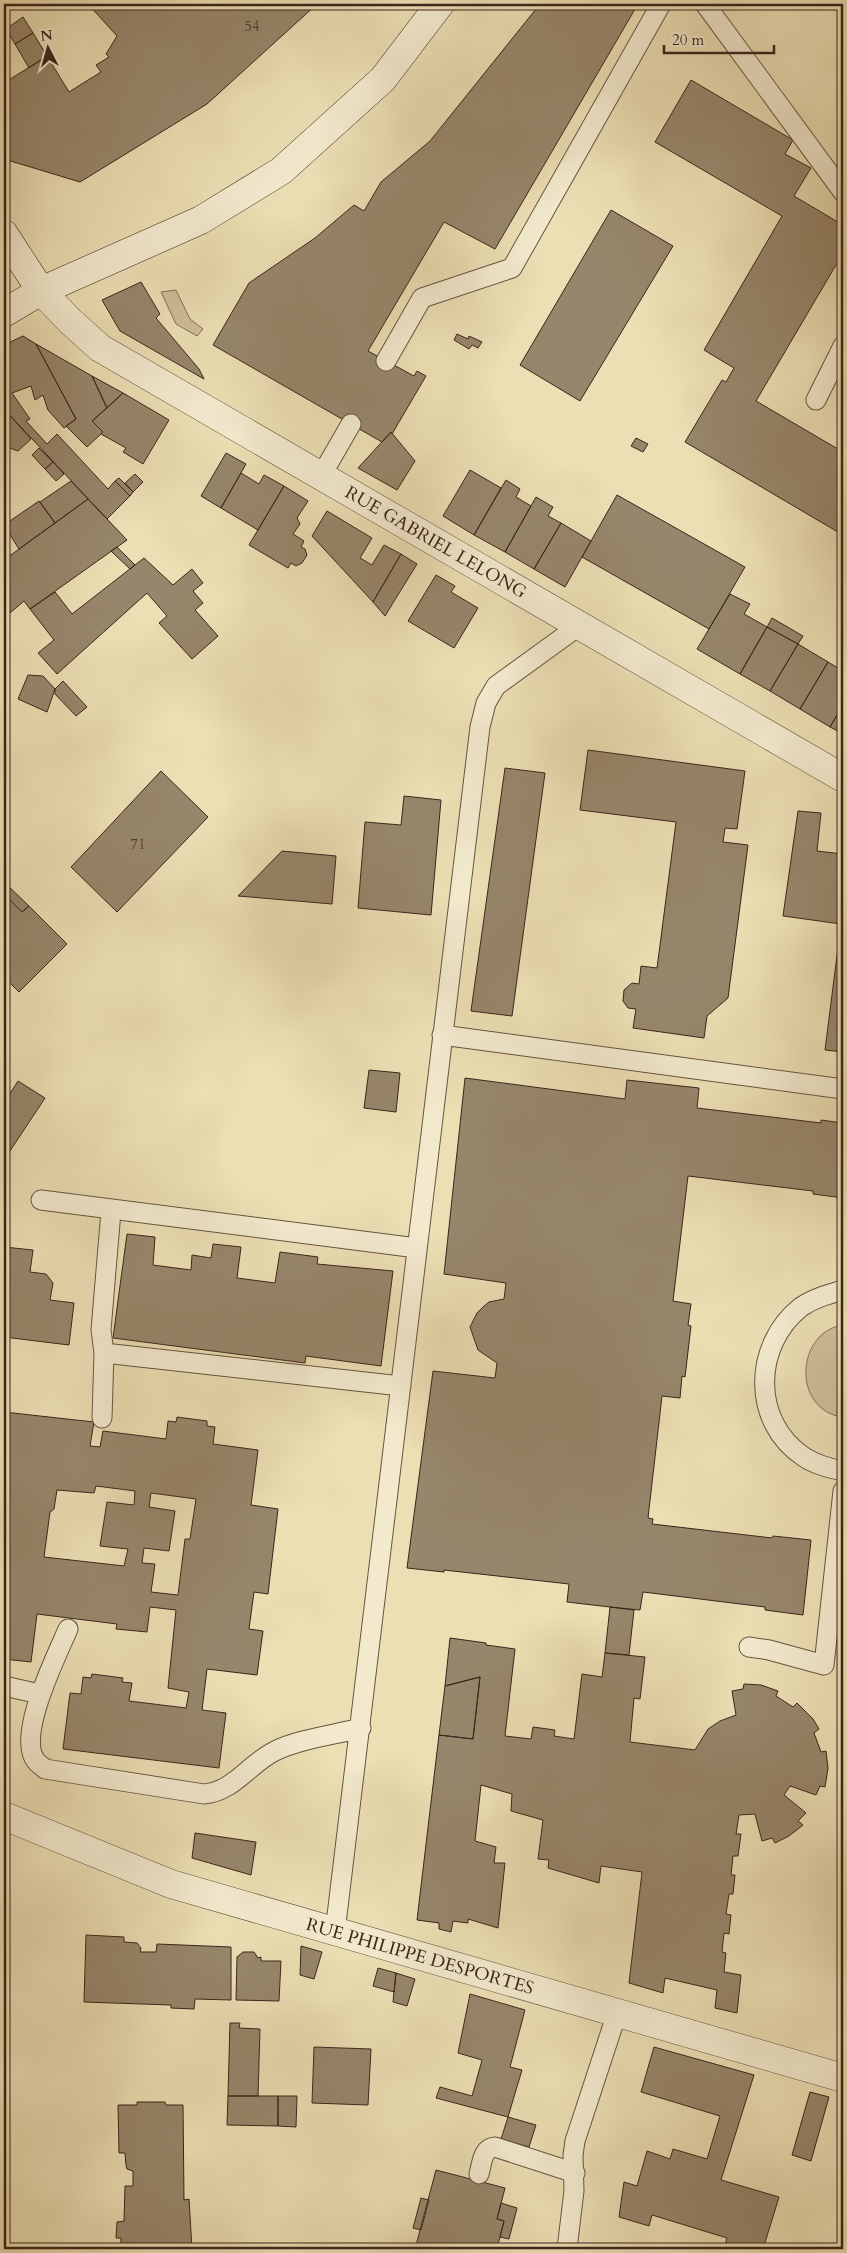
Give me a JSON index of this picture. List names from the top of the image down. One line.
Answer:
{"streets":{"street":["RUE GABRIEL LELONG","RUE PHILIPPE DESPORTES"]},"house_numbers":["54","71"],"scale_bar":"20 m","north":"top"}
